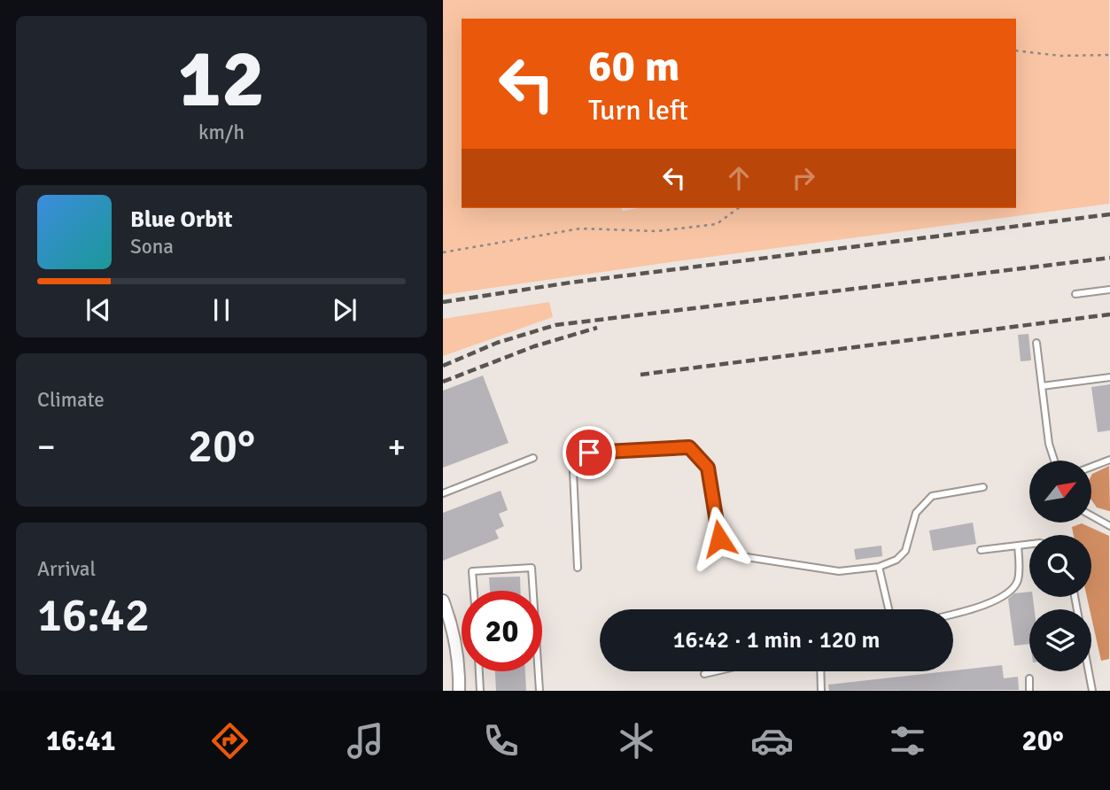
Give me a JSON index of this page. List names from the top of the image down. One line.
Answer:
{"north":"top right","page":{"tile":[["12","km/h"],"Climate",["Arrival","16:42"]],"turn":["60 m","Turn left"],"song":["Blue Orbit","Sona"],"heat":["−","20°","+"],"limit":"20","trip":"16:42 · 1 min · 120 m","tabs":["16:41","20°"]}}
